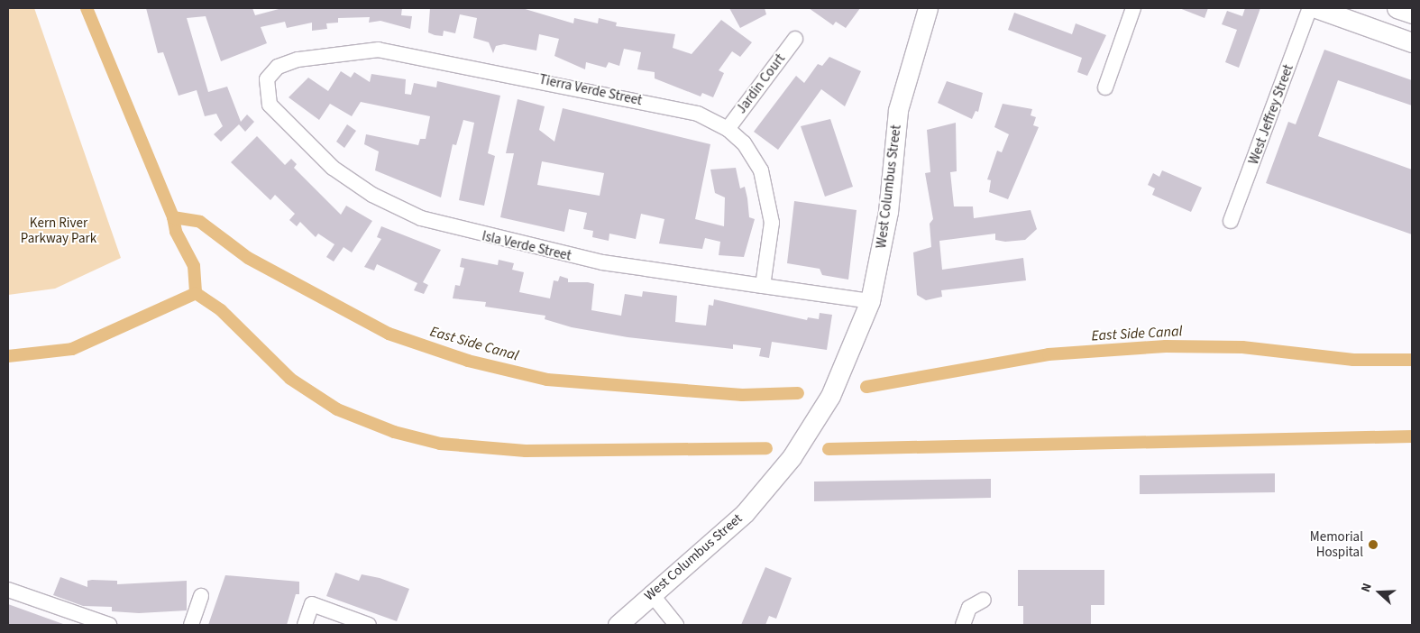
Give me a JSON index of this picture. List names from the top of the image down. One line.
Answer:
{"streets":{"main road":["West Columbus Street"],"street":["Jardin Court","Tierra Verde Street","West Jeffrey Street","Isla Verde Street"]},"crossings":[["Jardin Court","Tierra Verde Street"],["Tierra Verde Street","Isla Verde Street"],["West Columbus Street","Isla Verde Street"]],"water":["East Side Canal"],"parks":["Kern River Parkway Park"],"places":["Memorial Hospital"],"north":"left"}
